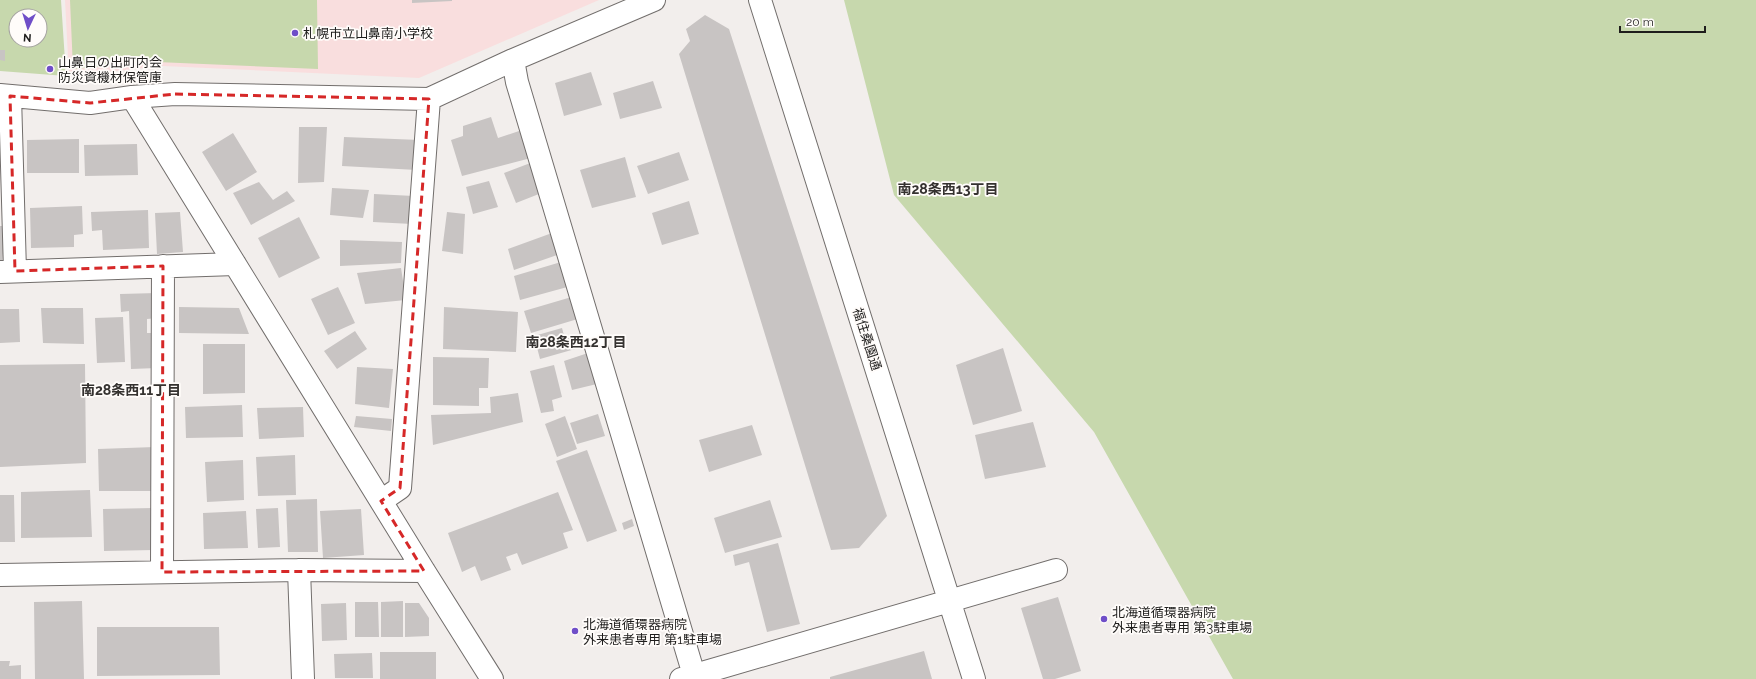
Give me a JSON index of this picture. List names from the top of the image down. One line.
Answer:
{"streets":{"street":["福住桑園通"]},"districts":["南28条西13丁目","南28条西12丁目","南28条西11丁目"],"places":["札幌市立山鼻南小学校","山鼻日の出町内会 防災資機材保管庫","北海道循環器病院 外来患者専用 第3駐車場","北海道循環器病院 外来患者専用 第1駐車場"],"scale_bar":"20 m","north":"bottom"}
